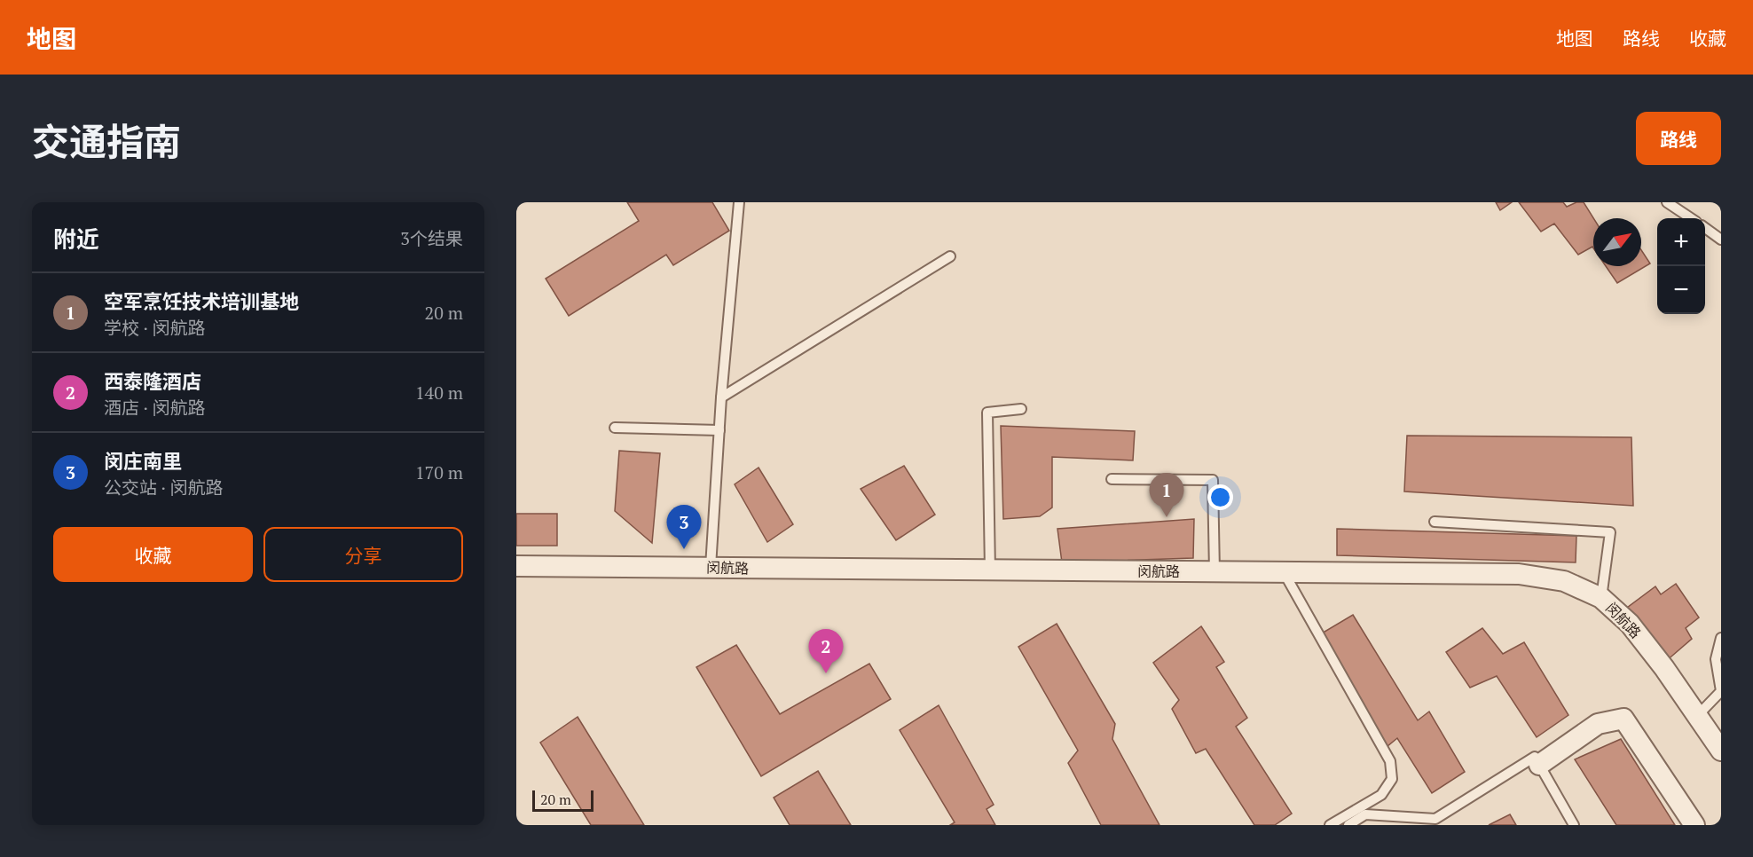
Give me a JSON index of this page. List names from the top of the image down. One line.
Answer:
{"streets":{"street":["闵航路"]},"scale_bar":"20 m","north":"top right","page":{"header":"地图","nav":["地图","路线","收藏"],"title":"交通指南","buttons":["路线",["收藏","分享"]],"heading":["附近","3个结果"],"map_buttons":["+","−"],"list":[{"mark":"1","name":"空军烹饪技术培训基地","note":"学校 · 闵航路","value":"20 m"},{"mark":"2","name":"西泰隆酒店","note":"酒店 · 闵航路","value":"140 m"},{"mark":"3","name":"闵庄南里","note":"公交站 · 闵航路","value":"170 m"}],"pins":["1","3","2"],"scale":"20 m"}}
